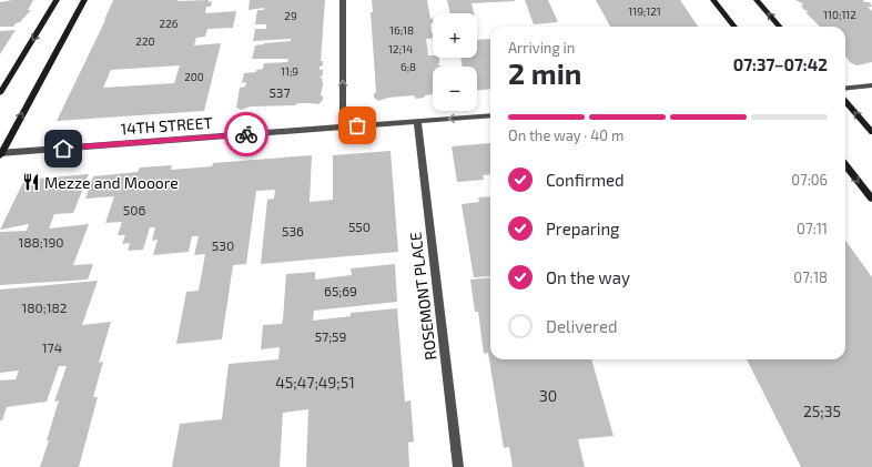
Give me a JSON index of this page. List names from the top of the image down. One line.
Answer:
{"streets":{"street":["14TH STREET","ROSEMONT PLACE"]},"crossings":[["14TH STREET","ROSEMONT PLACE"]],"places":{"restaurant":["Mezze and Mooore"]},"house_numbers":["119;121","110;112","29","226","16;18","220","12;14","6;8","11;9","200","537","506","550","536","188;190","530","65;69","180;182","57;59","174","45;47;49;51","30","25;35"],"page":{"map_buttons":["+","−"],"heading":["2 min","Arriving in","07:37–07:42"],"bar":"On the way · 40 m","list":[["Confirmed","07:06"],["Preparing","07:11"],["On the way","07:18"],"Delivered"]}}
